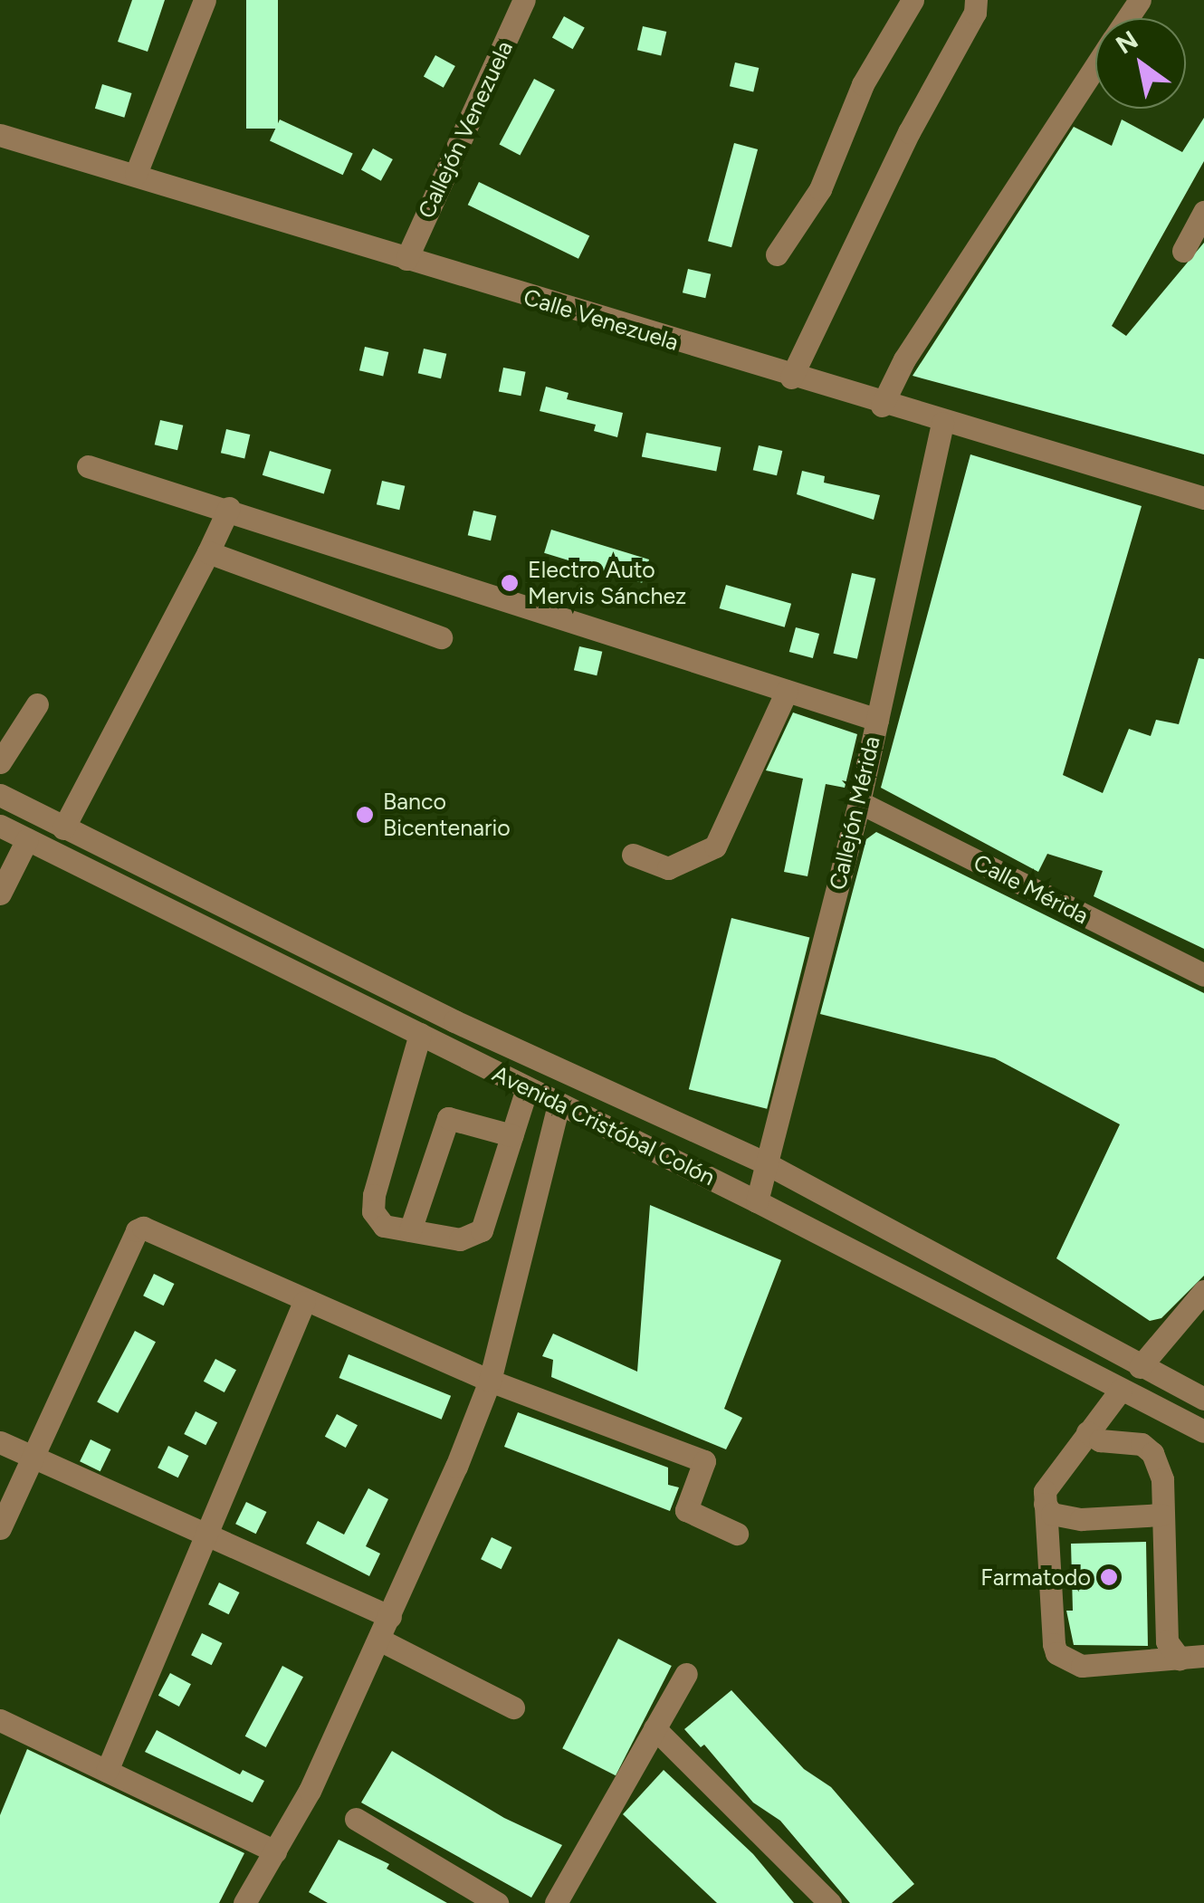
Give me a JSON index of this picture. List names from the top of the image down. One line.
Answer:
{"streets":{"street":["Callejón Venezuela","Calle Venezuela","Callejón Mérida","Calle Mérida","Avenida Cristóbal Colón"]},"crossings":[["Callejón Venezuela","Calle Venezuela"],["Calle Venezuela","Callejón Mérida"],["Callejón Mérida","Calle Mérida"],["Callejón Mérida","Avenida Cristóbal Colón"]],"places":["Electro Auto Mervis Sánchez","Banco Bicentenario","Farmatodo"],"north":"top left"}
